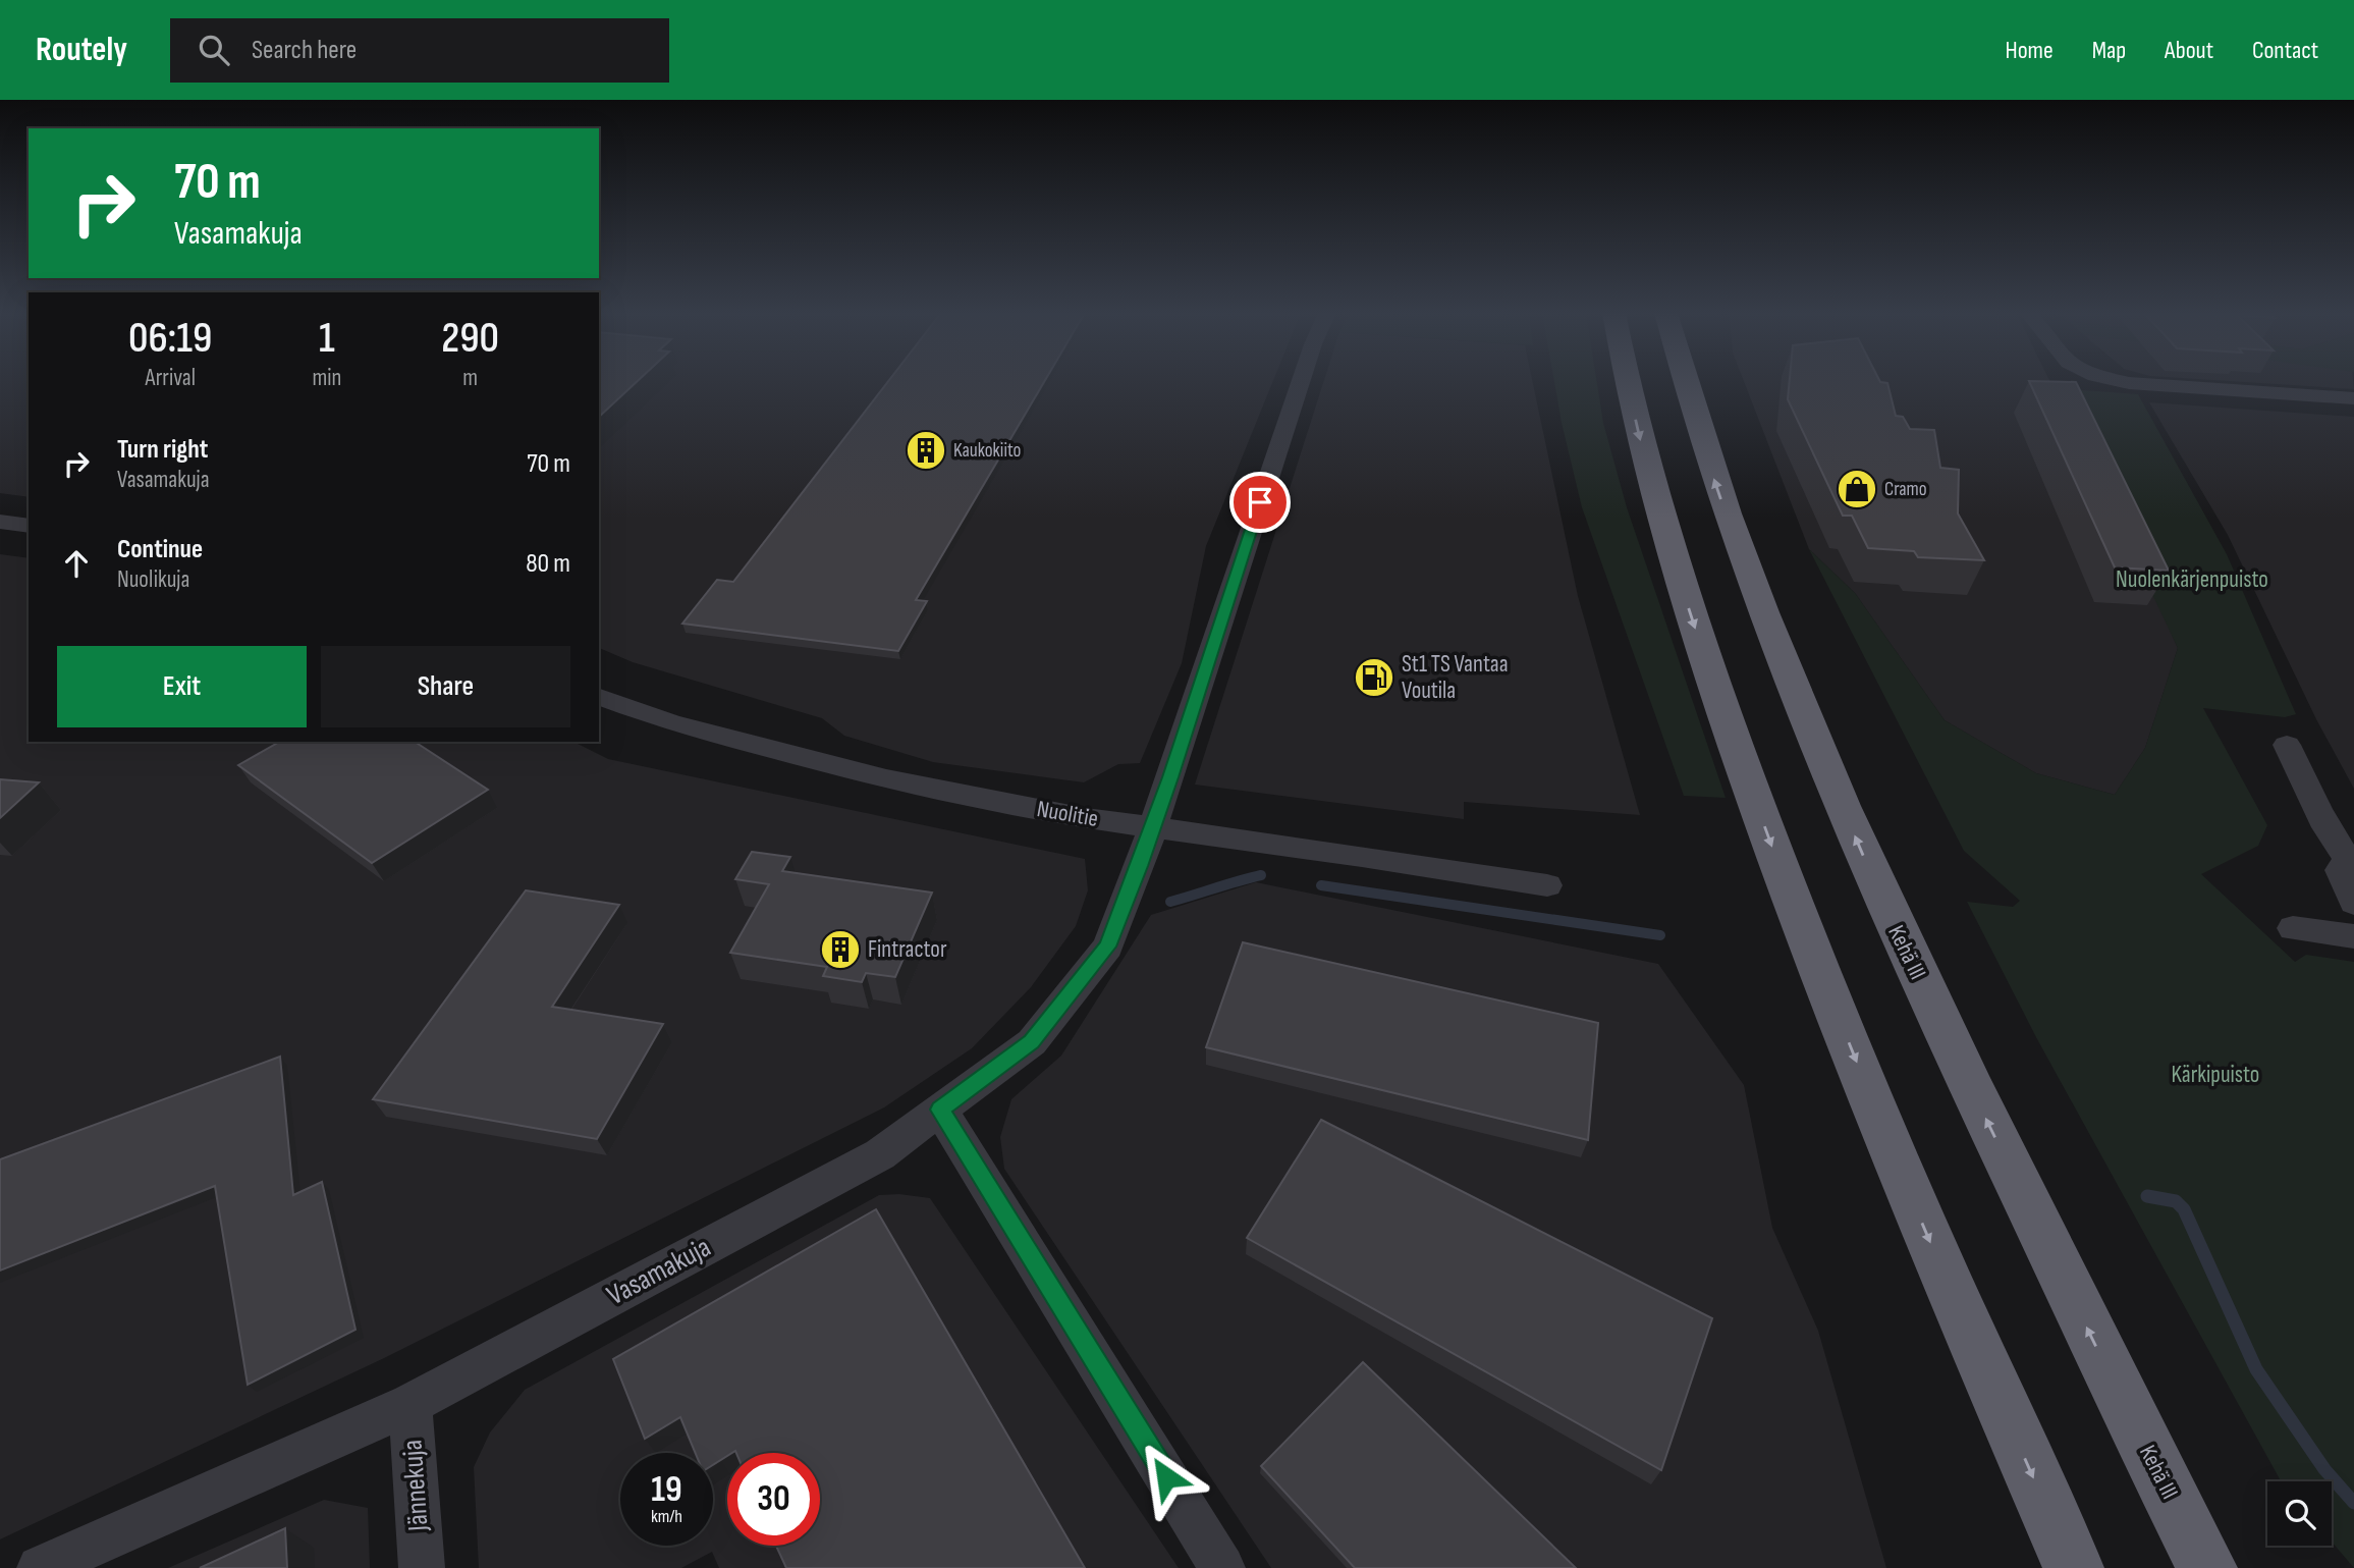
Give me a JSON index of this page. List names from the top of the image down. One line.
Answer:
{"streets":{"highway":["Kehä III"],"street":["Nuolitie","Vasamakuja","Jännekuja"]},"crossings":[["Nuolitie","Vasamakuja"],["Vasamakuja","Jännekuja"]],"parks":["Nuolenkärjenpuisto","Kärkipuisto"],"places":{"building":["Kaukokiito","Fintractor"],"shop":["Cramo"],"fuel station":["St1 TS Vantaa Voutila"]},"page":{"header":"Routely","search":"Search here","nav":["Home","Map","About","Contact"],"turn":["70 m","Vasamakuja"],"eta":["06:19","Arrival","1","min","290","m"],"list":[{"name":"Turn right","note":"Vasamakuja","value":"70 m"},{"name":"Continue","note":"Nuolikuja","value":"80 m"}],"buttons":["Exit","Share"],"speed":"19 km/h","limit":"30"}}
